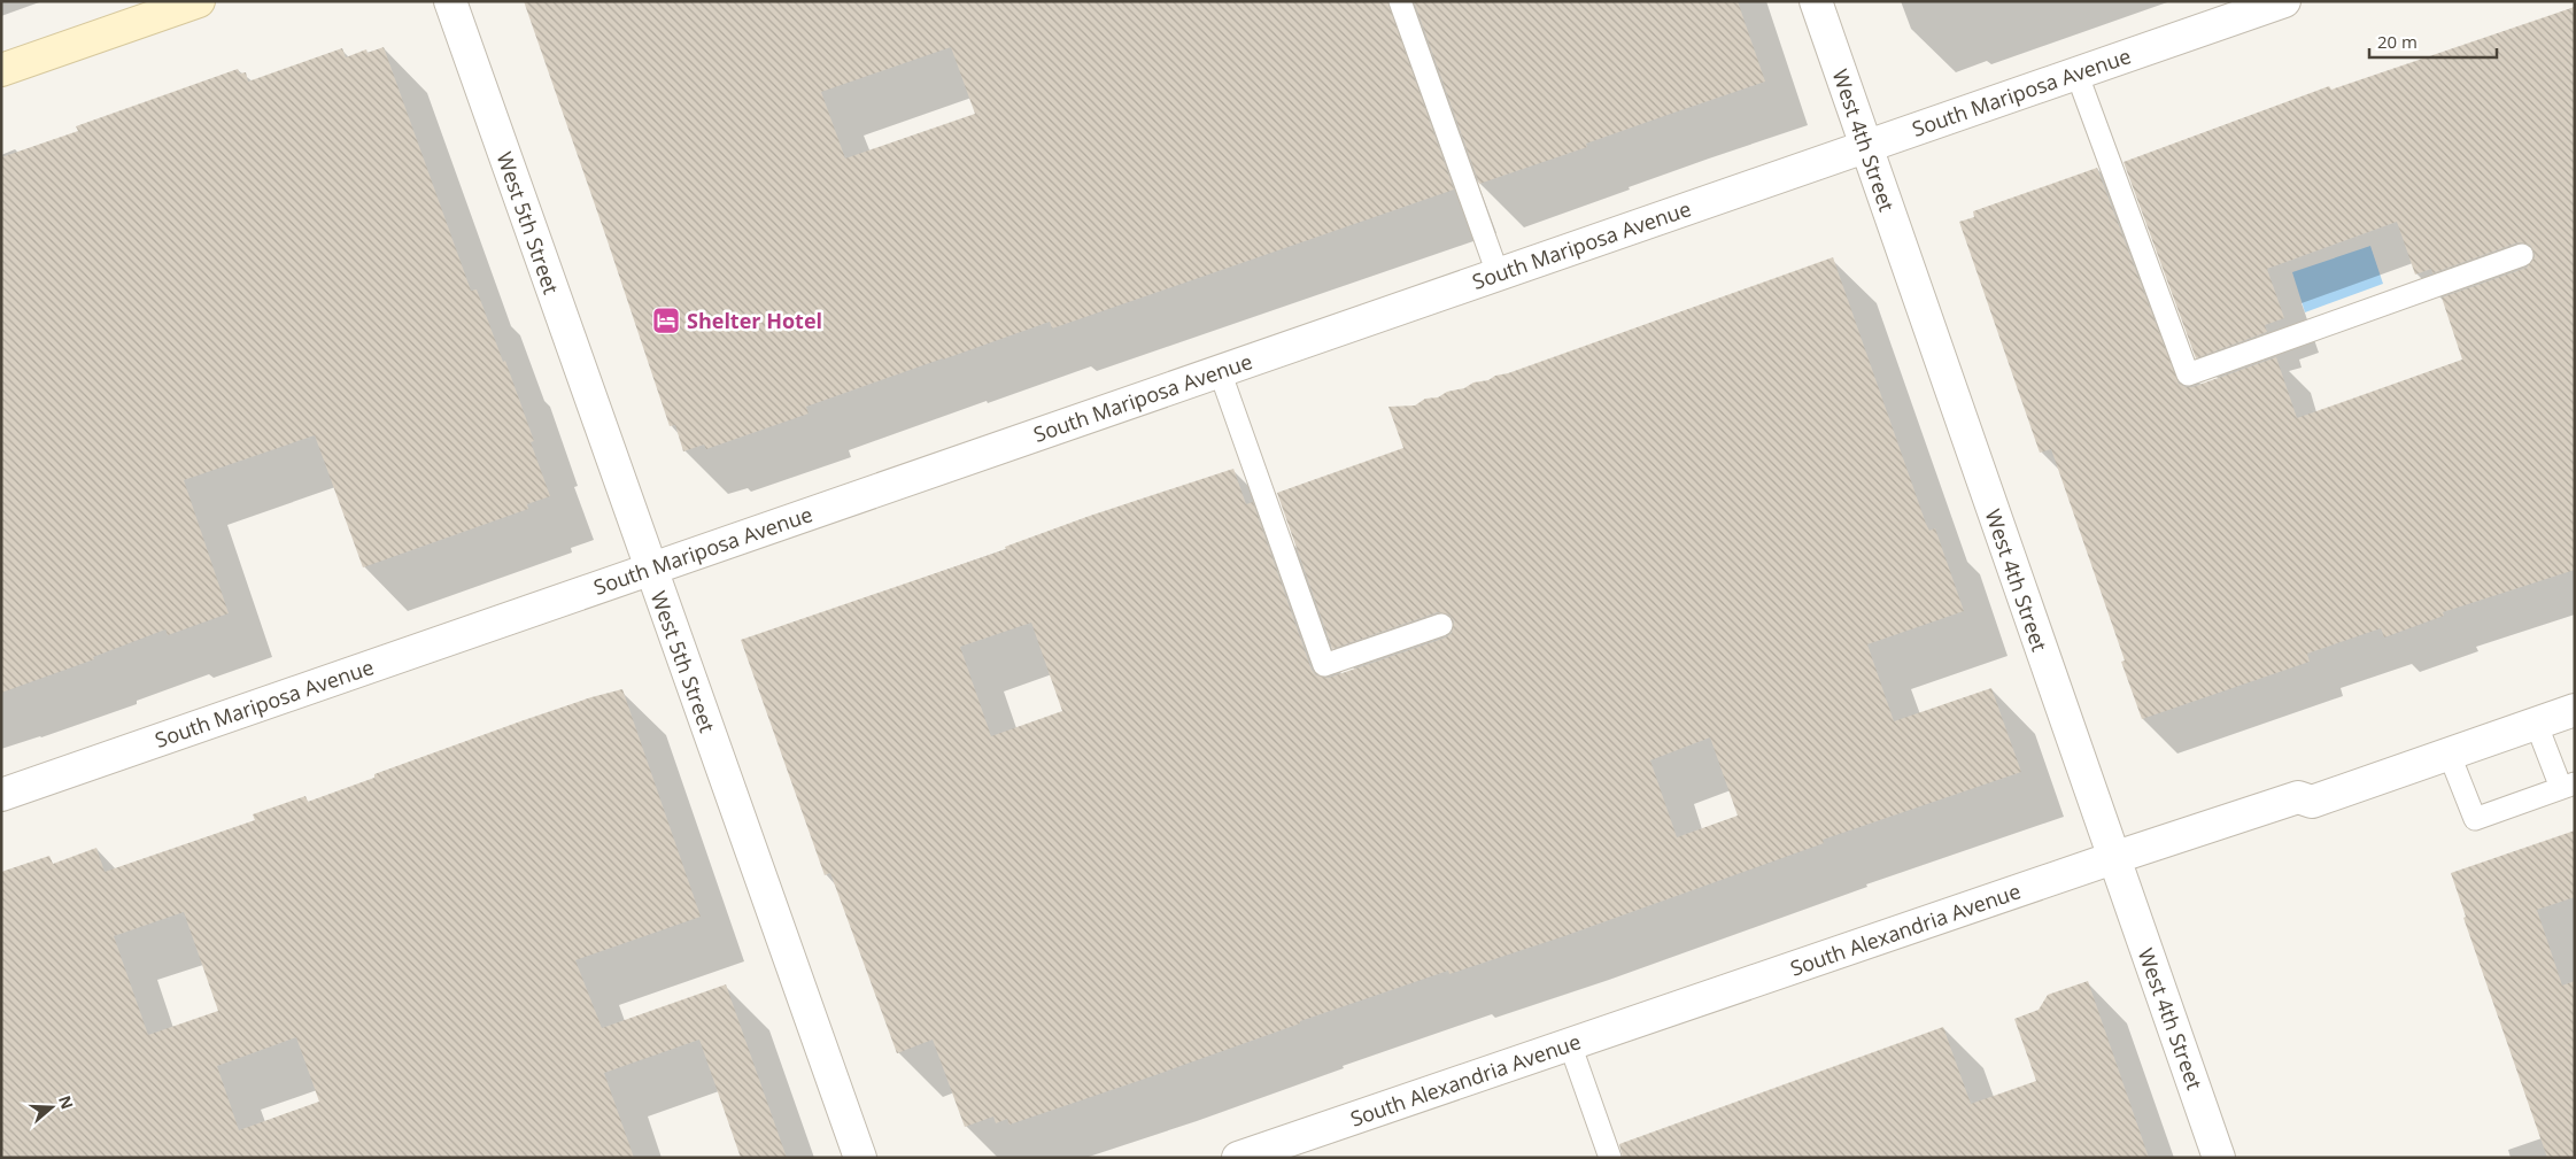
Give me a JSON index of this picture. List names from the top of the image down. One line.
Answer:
{"streets":{"street":["South Mariposa Avenue","West 4th Street","West 5th Street","South Alexandria Avenue"]},"crossings":[["South Mariposa Avenue","West 4th Street"],["South Mariposa Avenue","West 5th Street"],["West 4th Street","South Alexandria Avenue"]],"places":{"hotel":["Shelter Hotel"]},"scale_bar":"20 m","north":"right"}
